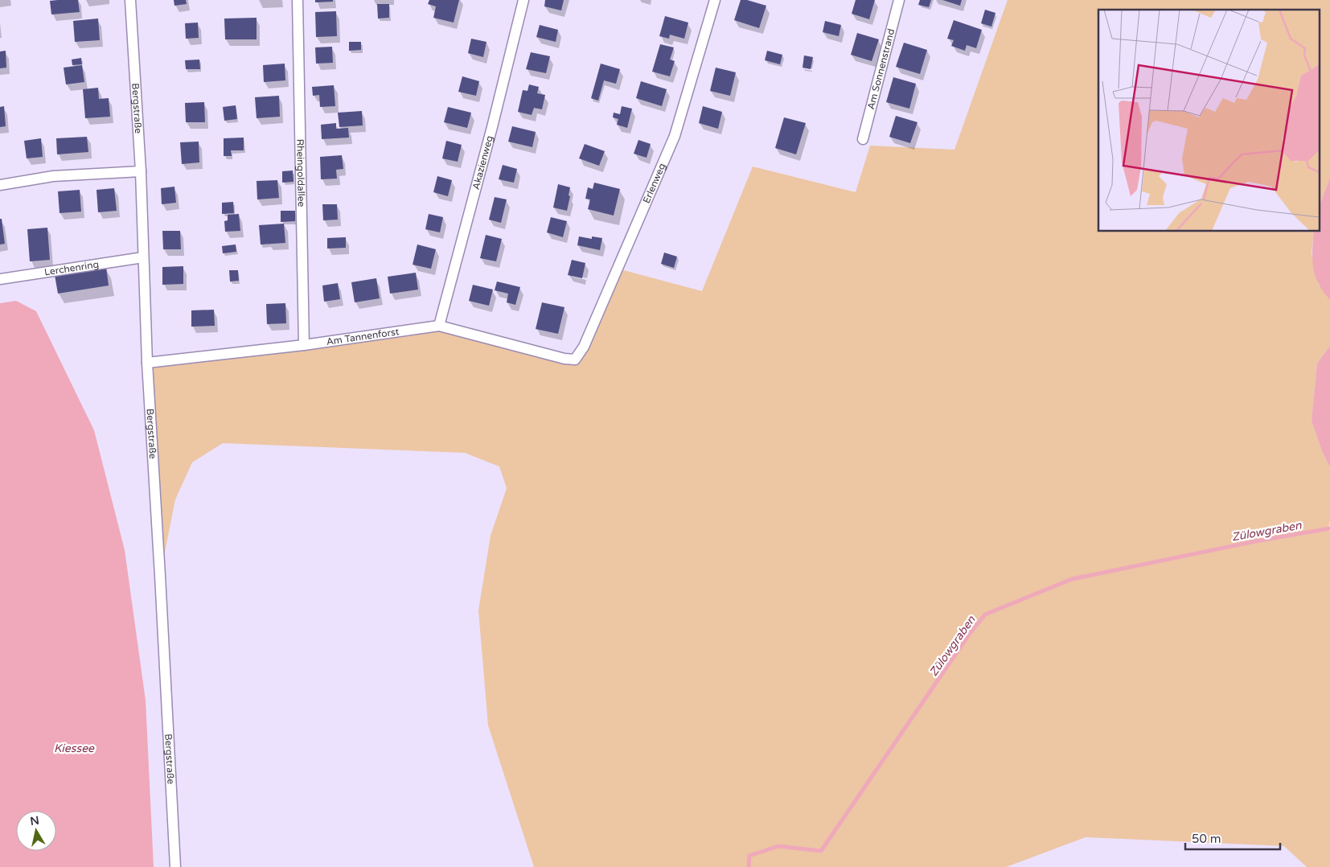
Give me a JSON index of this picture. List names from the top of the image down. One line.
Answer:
{"streets":{"street":["Am Sonnenstrand","Bergstraße","Akazienweg","Rheingoldallee","Erlenweg","Lerchenring","Am Tannenforst"]},"crossings":[["Bergstraße","Lerchenring"],["Bergstraße","Am Tannenforst"],["Akazienweg","Am Tannenforst"],["Rheingoldallee","Am Tannenforst"],["Erlenweg","Am Tannenforst"]],"water":["Zülowgraben","Kiessee"],"scale_bar":"50 m","north":"top"}
